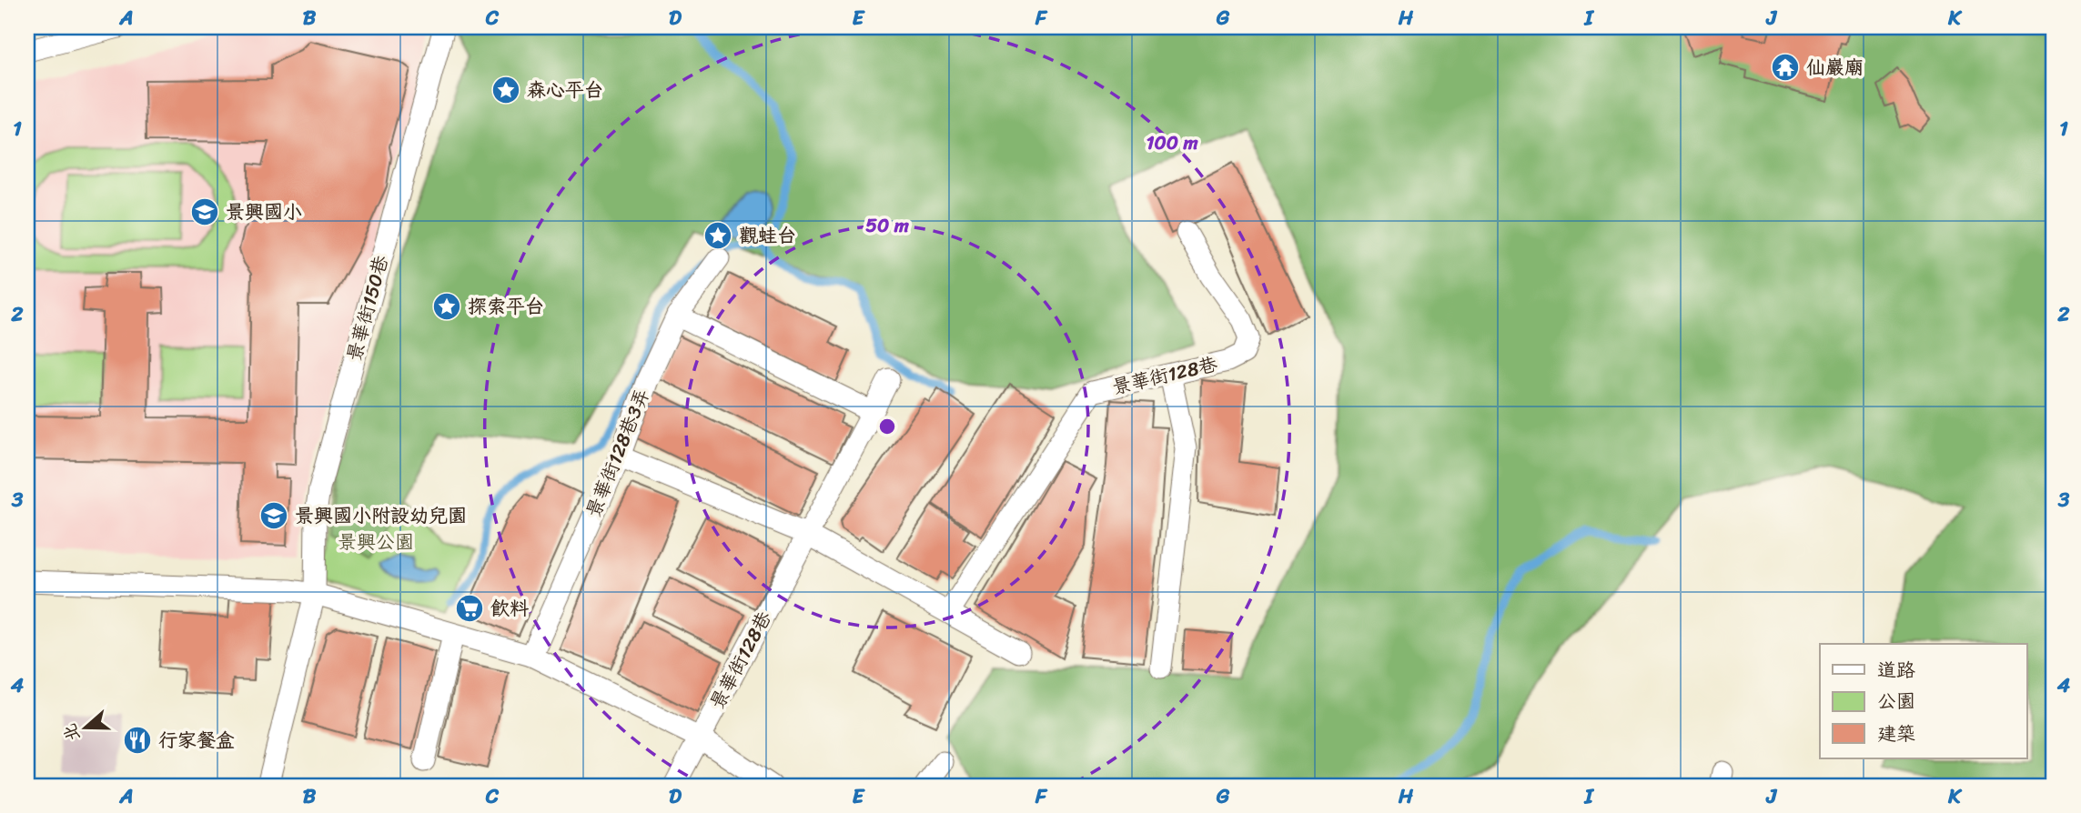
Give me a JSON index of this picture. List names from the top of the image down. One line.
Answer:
{"streets":{"street":["景華街150巷","景華街128巷","景華街128巷3弄"]},"parks":["景興公園"],"places":{"temple":["仙巖廟"],"place":["森心平台","觀蛙台","探索平台"],"school or university":["景興國小","景興國小附設幼兒園"],"supermarket":["飲料"],"restaurant":["行家餐盒"]},"legend":["道路","公園","建築"],"north":"left","grid":{"columns":["A","B","C","D","E","F","G","H","I","J","K"],"rows":["1","2","3","4"]},"rings":["100 m","50 m"]}
